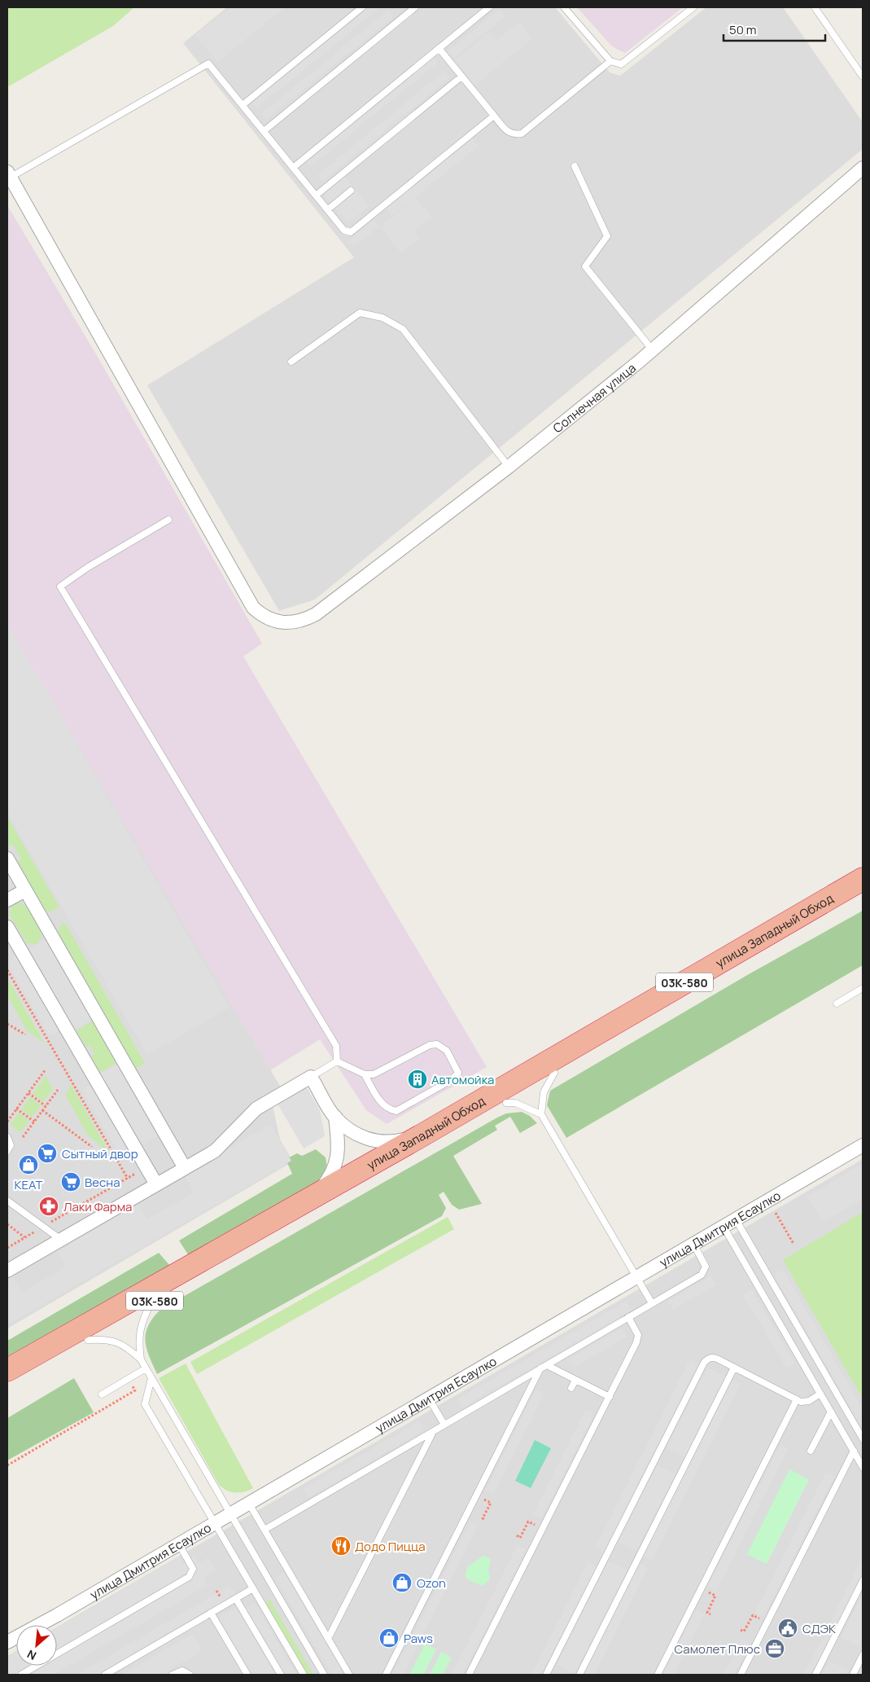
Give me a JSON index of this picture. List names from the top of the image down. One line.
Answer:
{"streets":{"highway":["улица Западный Обход","03К-580"],"street":["Солнечная улица","улица Дмитрия Есаулко"]},"places":{"building":["Автомойка"],"supermarket":["Сытный двор","Весна"],"shop":["КЕАТ","Ozon","Paws"],"pharmacy":["Лаки Фарма"],"restaurant":["Додо Пицца"],"public building":["СДЭК"],"office":["Самолет Плюс"]},"scale_bar":"50 m","north":"bottom left"}
